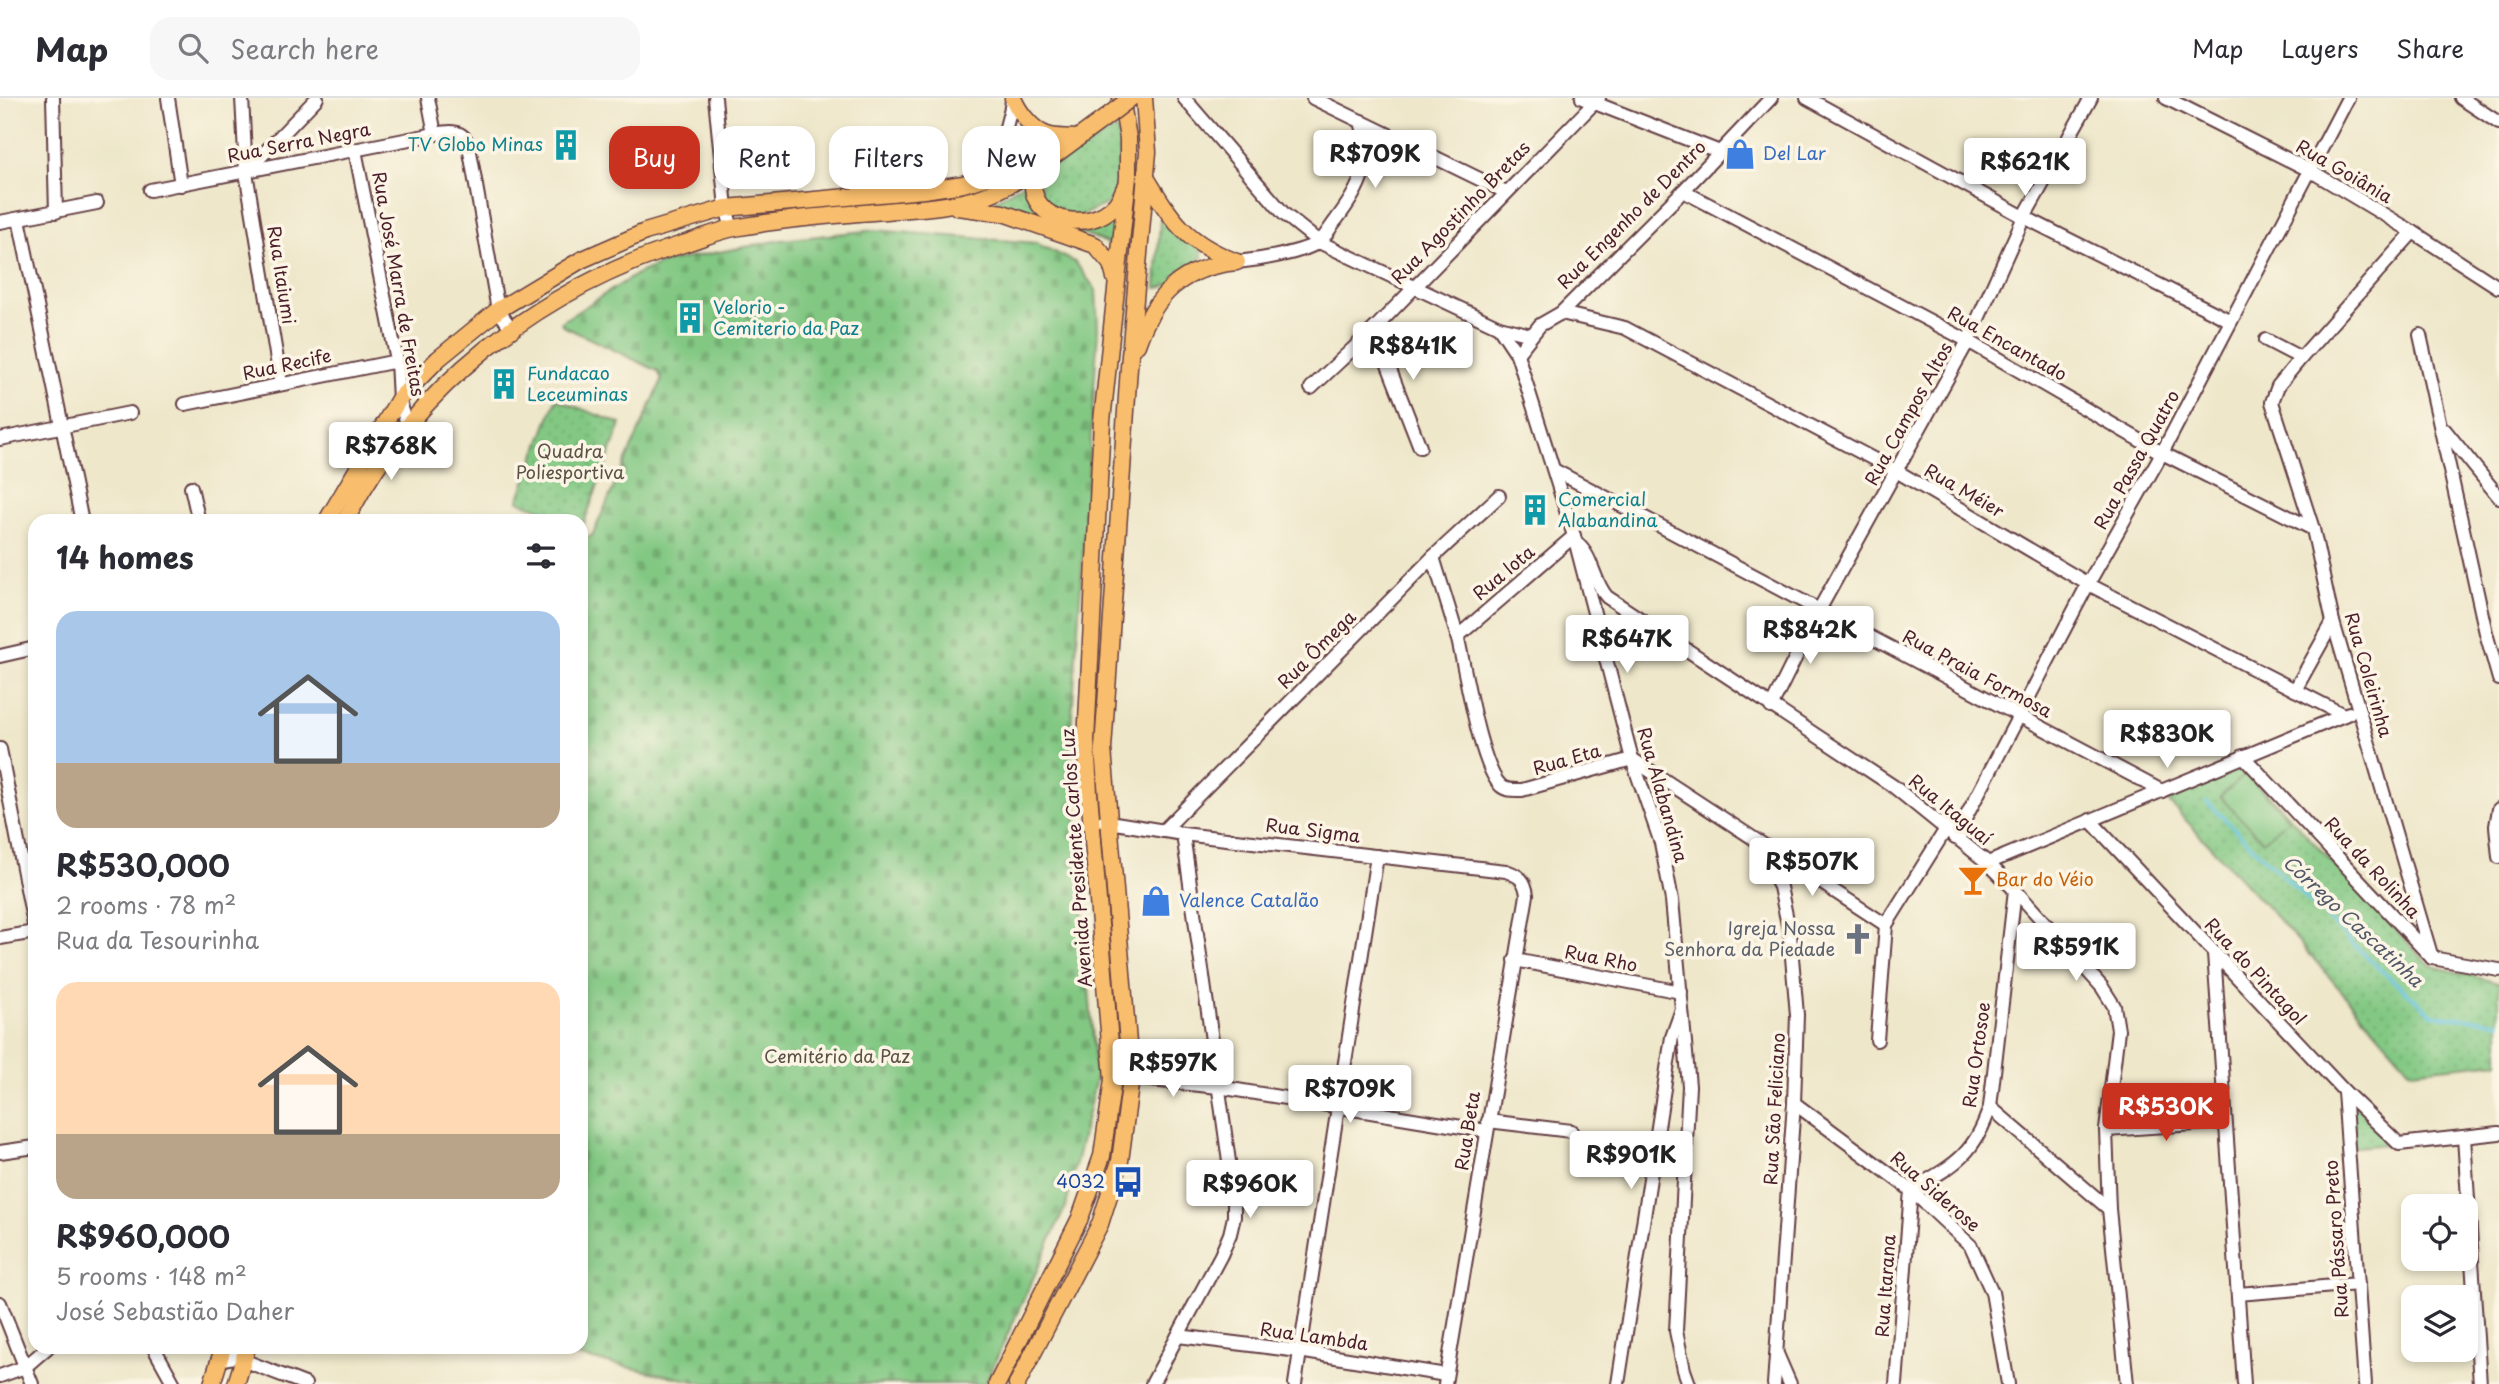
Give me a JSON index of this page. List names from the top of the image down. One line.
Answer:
{"streets":{"main road":["Avenida Presidente Carlos Luz"],"street":["Rua Serra Negra","Rua Goiânia","Rua Agostinho Bretas","Rua Engenho de Dentro","Rua Itaiumi","Rua José Marra de Freitas","Rua Encantado","Rua Recife","Rua Campos Altos","Rua Passa Quatro","Rua Méier","Rua Iota","Rua Ômega","Rua Praia Formosa","Rua Coleirinha","Rua Eta","Rua Alabandina","Rua Itaguaí","Rua Sigma","Rua da Rolinha","Rua Rho","Rua do Pintagol","Rua Ortosoe","Rua São Feliciano","Rua Beta","Rua Siderose","Rua Pássaro Preto","Rua Itarana","Rua Lambda"]},"crossings":[["Rua Serra Negra","Rua Itaiumi"],["Rua Serra Negra","Rua José Marra de Freitas"],["Rua Goiânia","Rua Passa Quatro"],["Rua Engenho de Dentro","Rua Encantado"],["Rua Engenho de Dentro","Rua Méier"],["Rua Engenho de Dentro","Rua Alabandina"],["Rua Itaiumi","Rua Recife"],["Rua José Marra de Freitas","Rua Recife"],["Rua Encantado","Rua Campos Altos"],["Rua Encantado","Rua Passa Quatro"],["Rua Encantado","Rua Coleirinha"],["Rua Campos Altos","Rua Méier"],["Rua Campos Altos","Rua Praia Formosa"],["Rua Campos Altos","Rua Itaguaí"],["Rua Passa Quatro","Rua Méier"],["Rua Passa Quatro","Rua Praia Formosa"],["Rua Passa Quatro","Rua Itaguaí"],["Rua Iota","Rua Eta"],["Rua Iota","Rua Alabandina"],["Rua Iota","Rua Itaguaí"],["Rua Ômega","Rua Sigma"],["Rua Praia Formosa","Rua Alabandina"],["Rua Coleirinha","Rua da Rolinha"],["Rua Eta","Rua Alabandina"],["Rua Alabandina","Rua Itaguaí"],["Rua Alabandina","Rua Rho"],["Rua Itaguaí","Rua Ortosoe"],["Rua Sigma","Avenida Presidente Carlos Luz"],["Rua Sigma","Rua Beta"],["Rua Rho","Rua Beta"],["Rua do Pintagol","Rua Pássaro Preto"],["Rua Ortosoe","Rua Siderose"],["Rua Ortosoe","Rua Itarana"],["Rua São Feliciano","Rua Siderose"],["Rua Beta","Rua Lambda"],["Rua Siderose","Rua Itarana"]],"water":["Córrego Cascatinha"],"parks":["Quadra Poliesportiva","Cemitério da Paz"],"places":{"building":["TV Globo Minas","Velorio - Cemiterio da Paz","Fundacao Leceuminas","Comercial Alabandina"],"shop":["Del Lar","Valence Catalão"],"bar":["Bar do Véio"],"church":["Igreja Nossa Senhora da Piedade"],"bus stop":["4032"]},"page":{"header":"Map","search":"Search here","nav":["Map","Layers","Share"],"chip":["Buy","Rent","Filters","New"],"price":["R$709K","R$621K","R$841K","R$768K","R$842K","R$647K","R$830K","R$507K","R$591K","R$597K","R$709K","R$530K","R$901K","R$960K"],"heading":"14 homes","list":[{"name":"R$530,000","note":"2 rooms · 78 m² · Rua da Tesourinha"},{"name":"R$960,000","note":"5 rooms · 148 m² · José Sebastião Daher"}]}}
